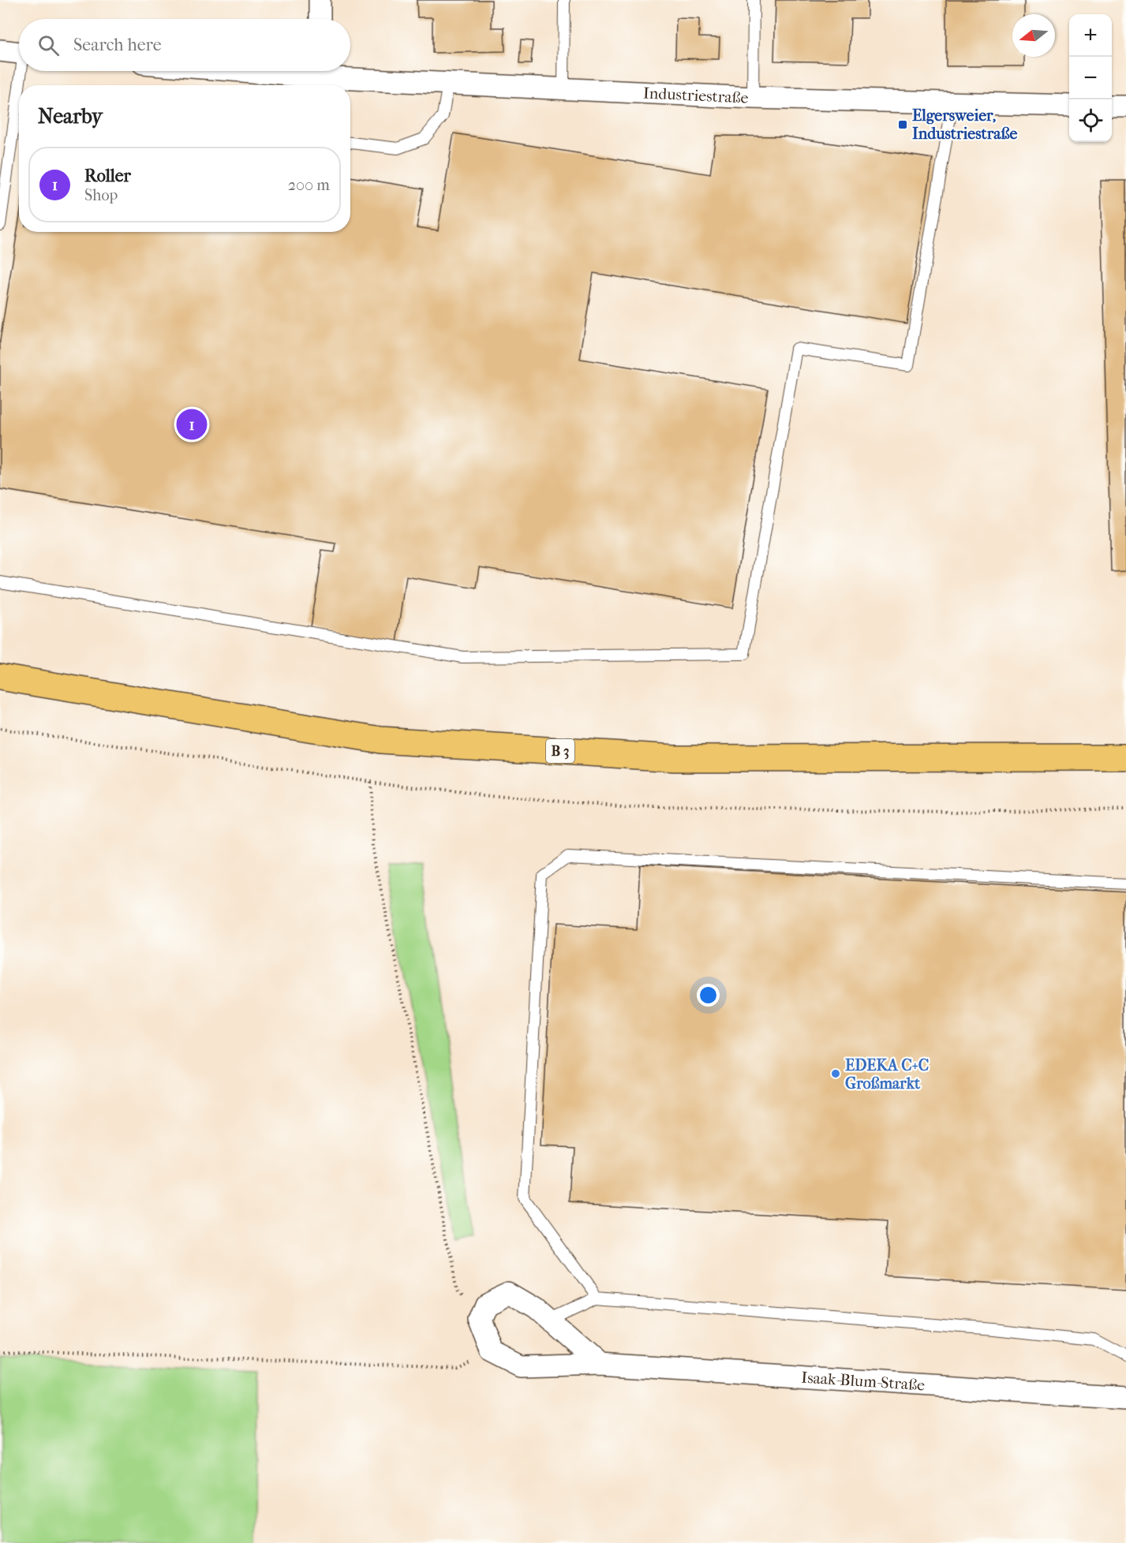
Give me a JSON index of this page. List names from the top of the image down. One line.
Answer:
{"streets":{"main road":["B 3"],"street":["Industriestraße","Isaak-Blum-Straße"]},"places":{"transit":["Elgersweier, Industriestraße"],"other":["EDEKA C+C Großmarkt"]},"north":"left","page":{"map_buttons":["+","−"],"search":"Search here","heading":"Nearby","list":[{"mark":"1","name":"Roller","note":"Shop","value":"200 m"}],"pins":"1"}}
